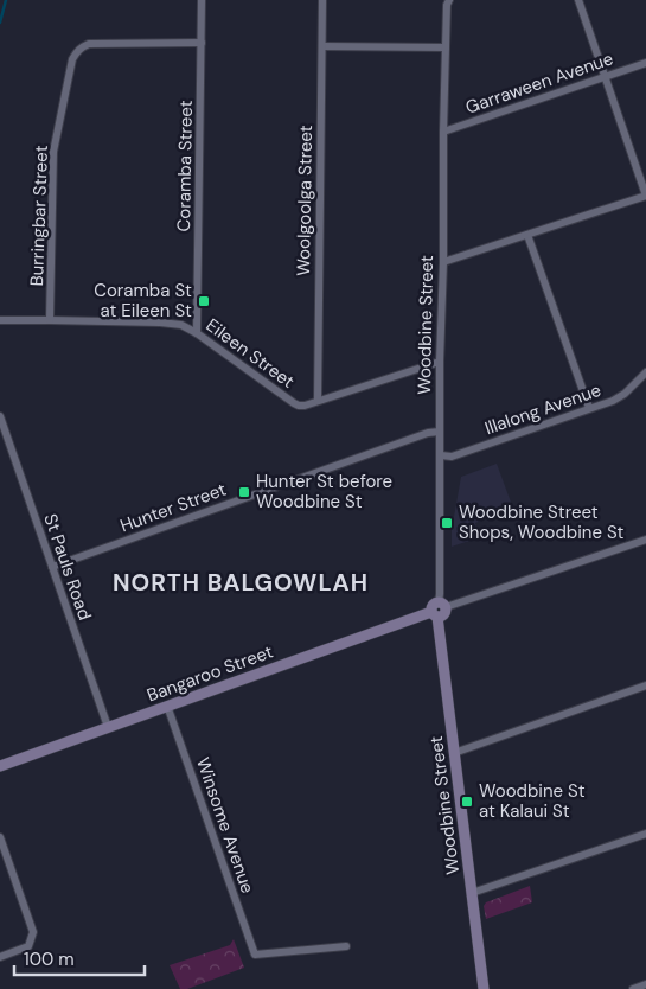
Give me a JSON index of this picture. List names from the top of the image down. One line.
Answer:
{"streets":{"street":["Garraween Avenue","Coramba Street","Woolgoolga Street","Burringbar Street","Woodbine Street","Eileen Street","Illalong Avenue","Hunter Street","St Pauls Road","Bangaroo Street","Winsome Avenue"]},"crossings":[["Garraween Avenue","Woodbine Street"],["Coramba Street","Burringbar Street"],["Coramba Street","Eileen Street"],["Woolgoolga Street","Eileen Street"],["Burringbar Street","Eileen Street"],["Woodbine Street","Eileen Street"],["Woodbine Street","Illalong Avenue"],["Woodbine Street","Hunter Street"],["Woodbine Street","Bangaroo Street"],["Hunter Street","St Pauls Road"],["St Pauls Road","Bangaroo Street"],["Bangaroo Street","Winsome Avenue"]],"districts":["NORTH BALGOWLAH"],"places":{"transit":["Coramba St at Eileen St","Hunter St before Woodbine St","Woodbine Street Shops, Woodbine St","Woodbine St at Kalaui St"]},"scale_bar":"100 m"}
